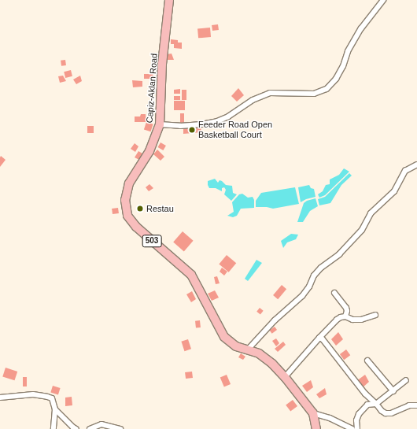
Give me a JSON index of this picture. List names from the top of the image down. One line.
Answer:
{"streets":{"main road":["Capiz-Aklan Road","503"]},"places":["Feeder Road Open Basketball Court","Restau"]}
